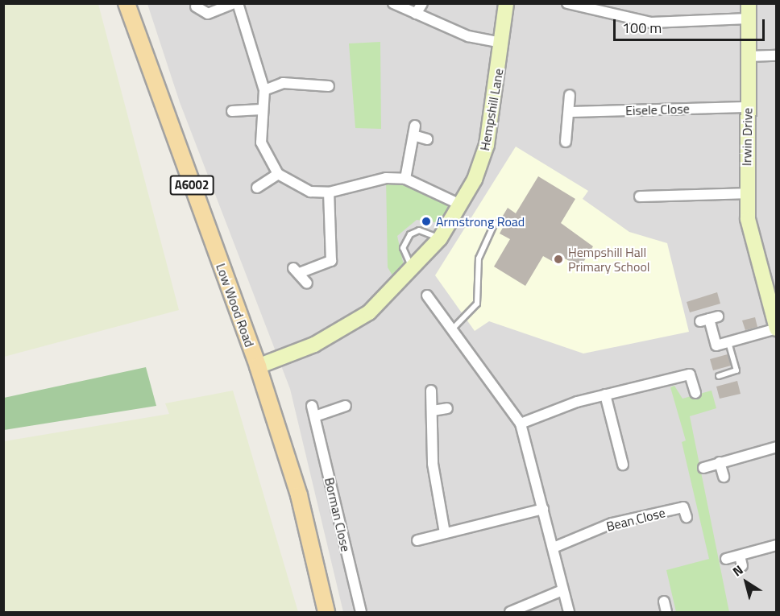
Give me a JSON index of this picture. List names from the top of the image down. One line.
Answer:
{"streets":{"main road":["A6002","Low Wood Road"],"street":["Hempshill Lane","Eisele Close","Irwin Drive","Borman Close","Bean Close"]},"crossings":[["Hempshill Lane","Low Wood Road"],["Eisele Close","Irwin Drive"]],"places":["Armstrong Road","Hempshill Hall Primary School"],"scale_bar":"100 m","north":"top left"}
